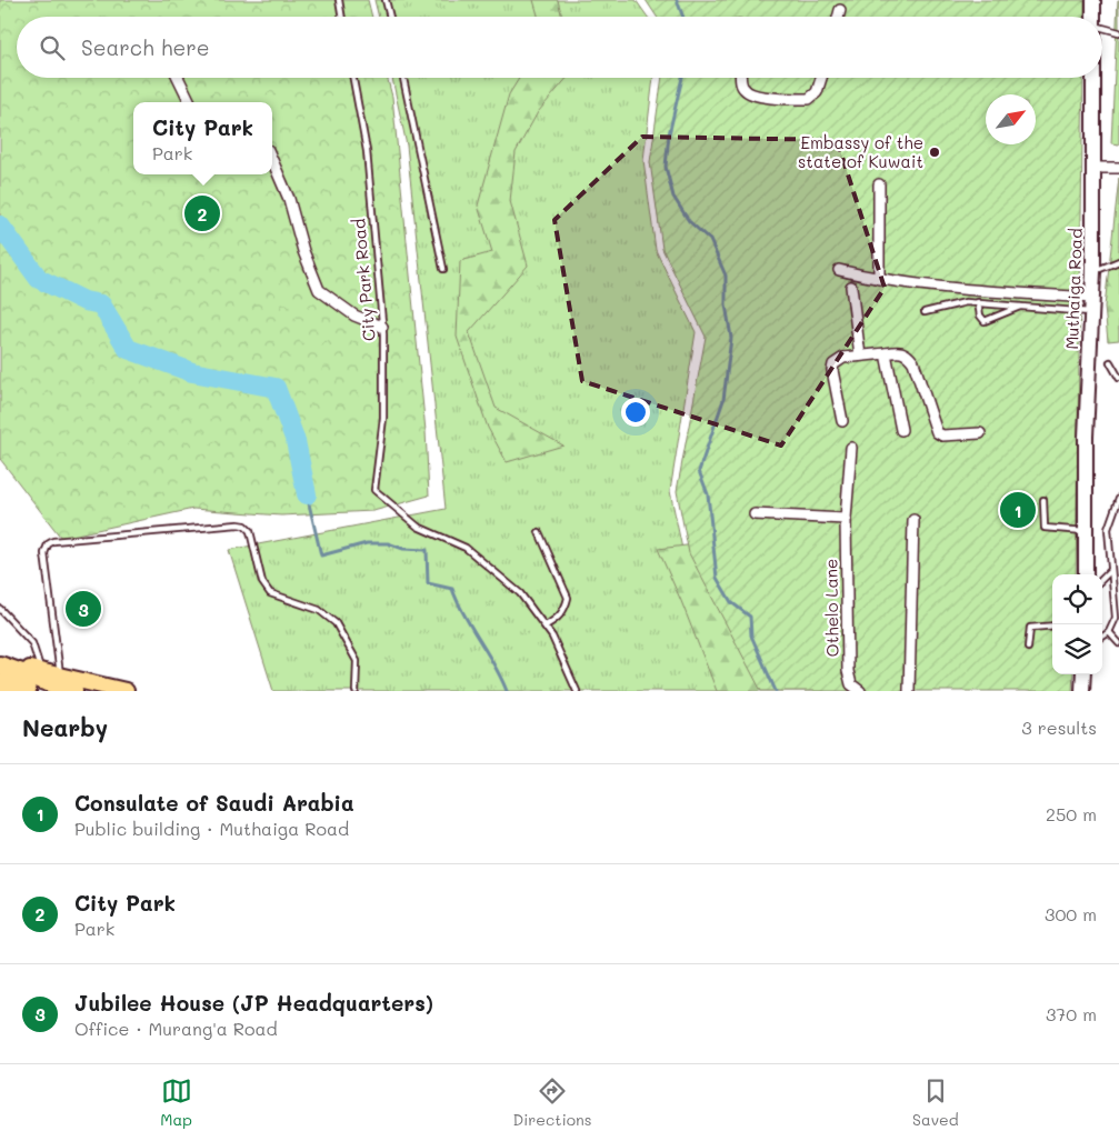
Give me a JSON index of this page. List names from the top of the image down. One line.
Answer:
{"streets":{"main road":["Muthaiga Road"],"street":["Othelo Lane"],"lane":["City Park Road"]},"places":["Embassy of the state of Kuwait"],"north":"top right","page":{"search":"Search here","popup":["City Park","Park"],"pins":["2","1","3"],"heading":["Nearby","3 results"],"list":[{"mark":"1","name":"Consulate of Saudi Arabia","note":"Public building · Muthaiga Road","value":"250 m"},{"mark":"2","name":"City Park","note":"Park","value":"300 m"},{"mark":"3","name":"Jubilee House (JP Headquarters)","note":"Office · Murang'a Road","value":"370 m"}],"nav":["Map","Directions","Saved"]}}
